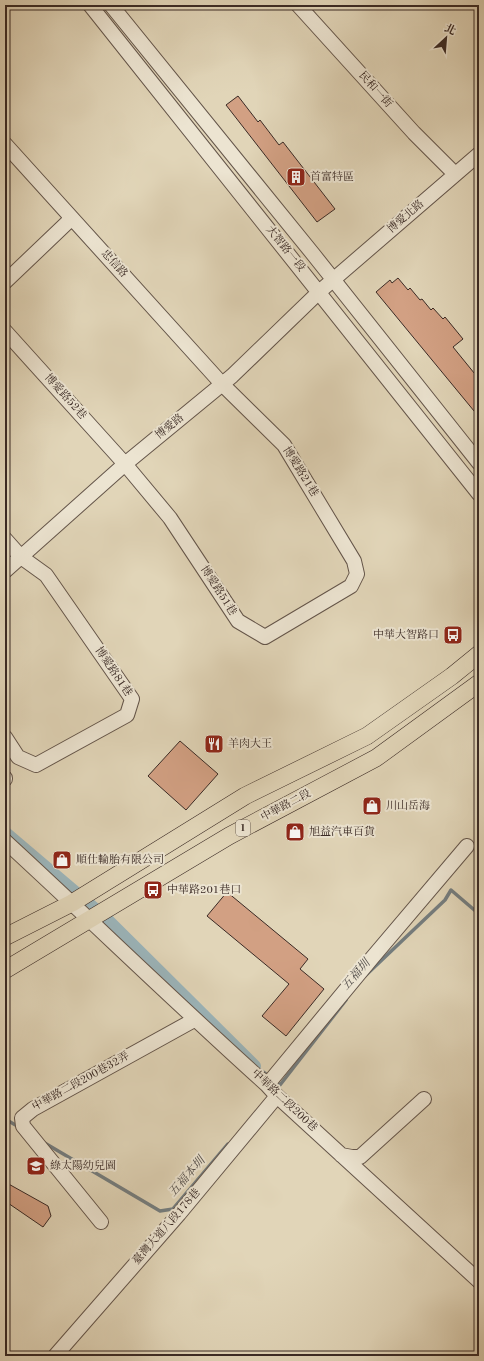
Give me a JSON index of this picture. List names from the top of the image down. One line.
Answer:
{"streets":{"main road":["中華路二段","1"],"street":["民和一街","博愛北路","大智路一段","忠信路","博愛路52巷","博愛路","博愛路21巷","博愛路51巷","博愛路81巷","中華路二段200巷32弄","中華路二段200巷","臺灣大道八段178巷"]},"crossings":[["民和一街","博愛北路"],["博愛北路","大智路一段"],["博愛北路","博愛路"],["大智路一段","博愛路"],["忠信路","博愛路"],["忠信路","博愛路21巷"],["博愛路52巷","博愛路"],["博愛路52巷","博愛路51巷"],["博愛路","博愛路21巷"],["博愛路","博愛路51巷"],["博愛路","博愛路81巷"],["博愛路21巷","博愛路51巷"],["中華路二段","中華路二段200巷"],["1","中華路二段200巷"],["中華路二段200巷32弄","中華路二段200巷"],["中華路二段200巷","臺灣大道八段178巷"]],"water":["五福圳","五福本圳"],"places":{"building":["首富特區"],"bus stop":["中華大智路口","中華路201巷口"],"restaurant":["羊肉大王"],"shop":["川山岳海","旭益汽車百貨","順仕輪胎有限公司"],"school or university":["綠太陽幼兒園"]},"north":"top right"}
